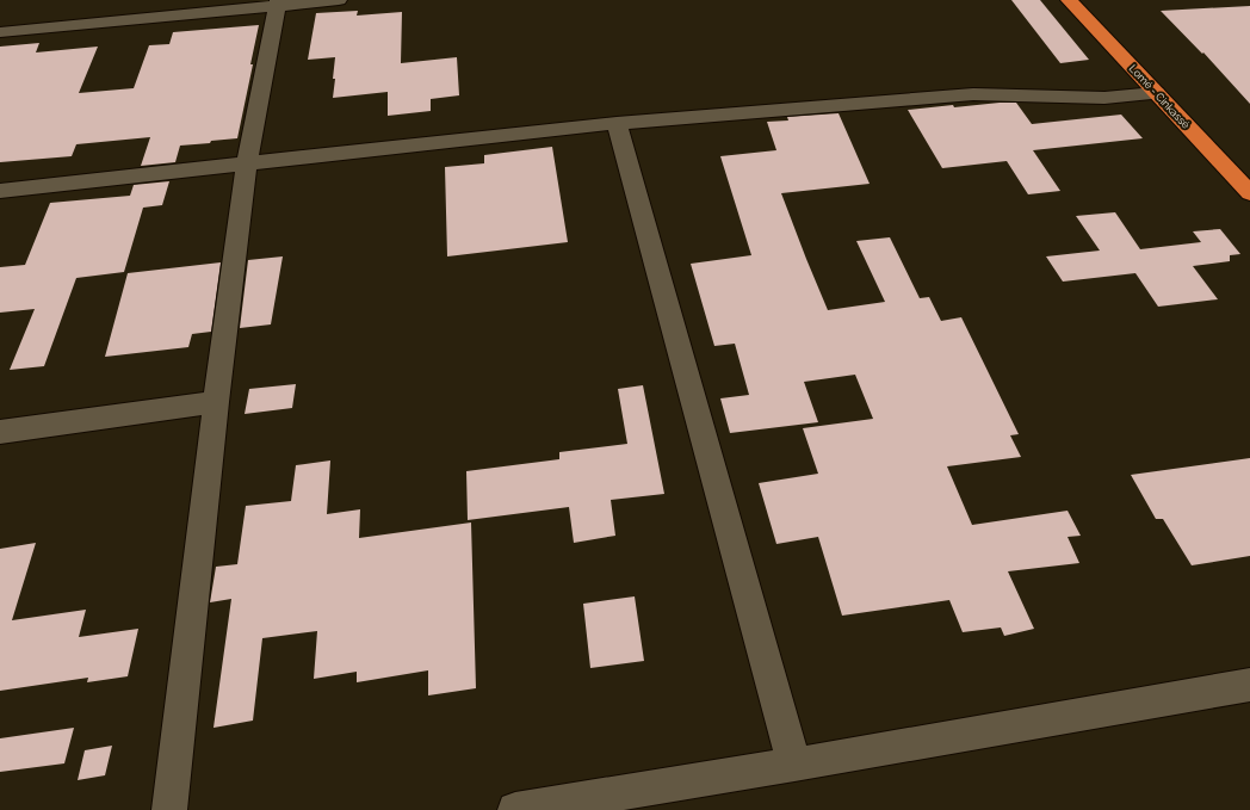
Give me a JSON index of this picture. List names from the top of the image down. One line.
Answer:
{"streets":{"highway":["Lomé - Cinkassé"]}}
